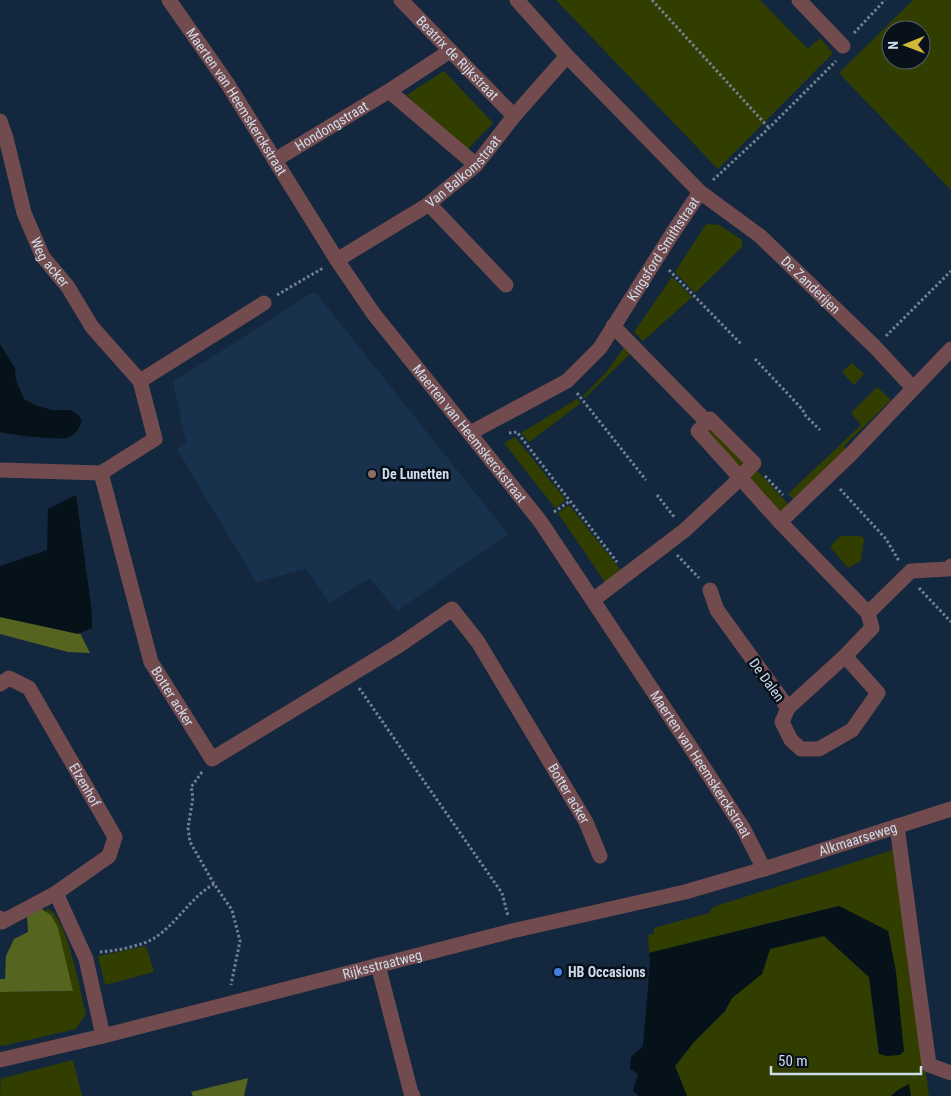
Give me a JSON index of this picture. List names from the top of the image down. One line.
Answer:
{"streets":{"street":["Beatrix de Rijkstraat","Maerten van Heemskerckstraat","Hondongstraat","Van Balkomstraat","Kingsford Smithstraat","Weg acker","De Zanderijen","De Dalen","Botter acker","Elzenhof","Alkmaarseweg","Rijksstraatweg"]},"crossings":[["Beatrix de Rijkstraat","Hondongstraat"],["Beatrix de Rijkstraat","Van Balkomstraat"],["Maerten van Heemskerckstraat","Hondongstraat"],["Maerten van Heemskerckstraat","Van Balkomstraat"],["Maerten van Heemskerckstraat","Kingsford Smithstraat"],["Maerten van Heemskerckstraat","Alkmaarseweg"],["Maerten van Heemskerckstraat","Rijksstraatweg"],["Van Balkomstraat","Kingsford Smithstraat"],["Kingsford Smithstraat","De Zanderijen"],["Weg acker","Botter acker"],["Alkmaarseweg","Rijksstraatweg"]],"places":["De Lunetten","HB Occasions"],"scale_bar":"50 m","north":"left"}
